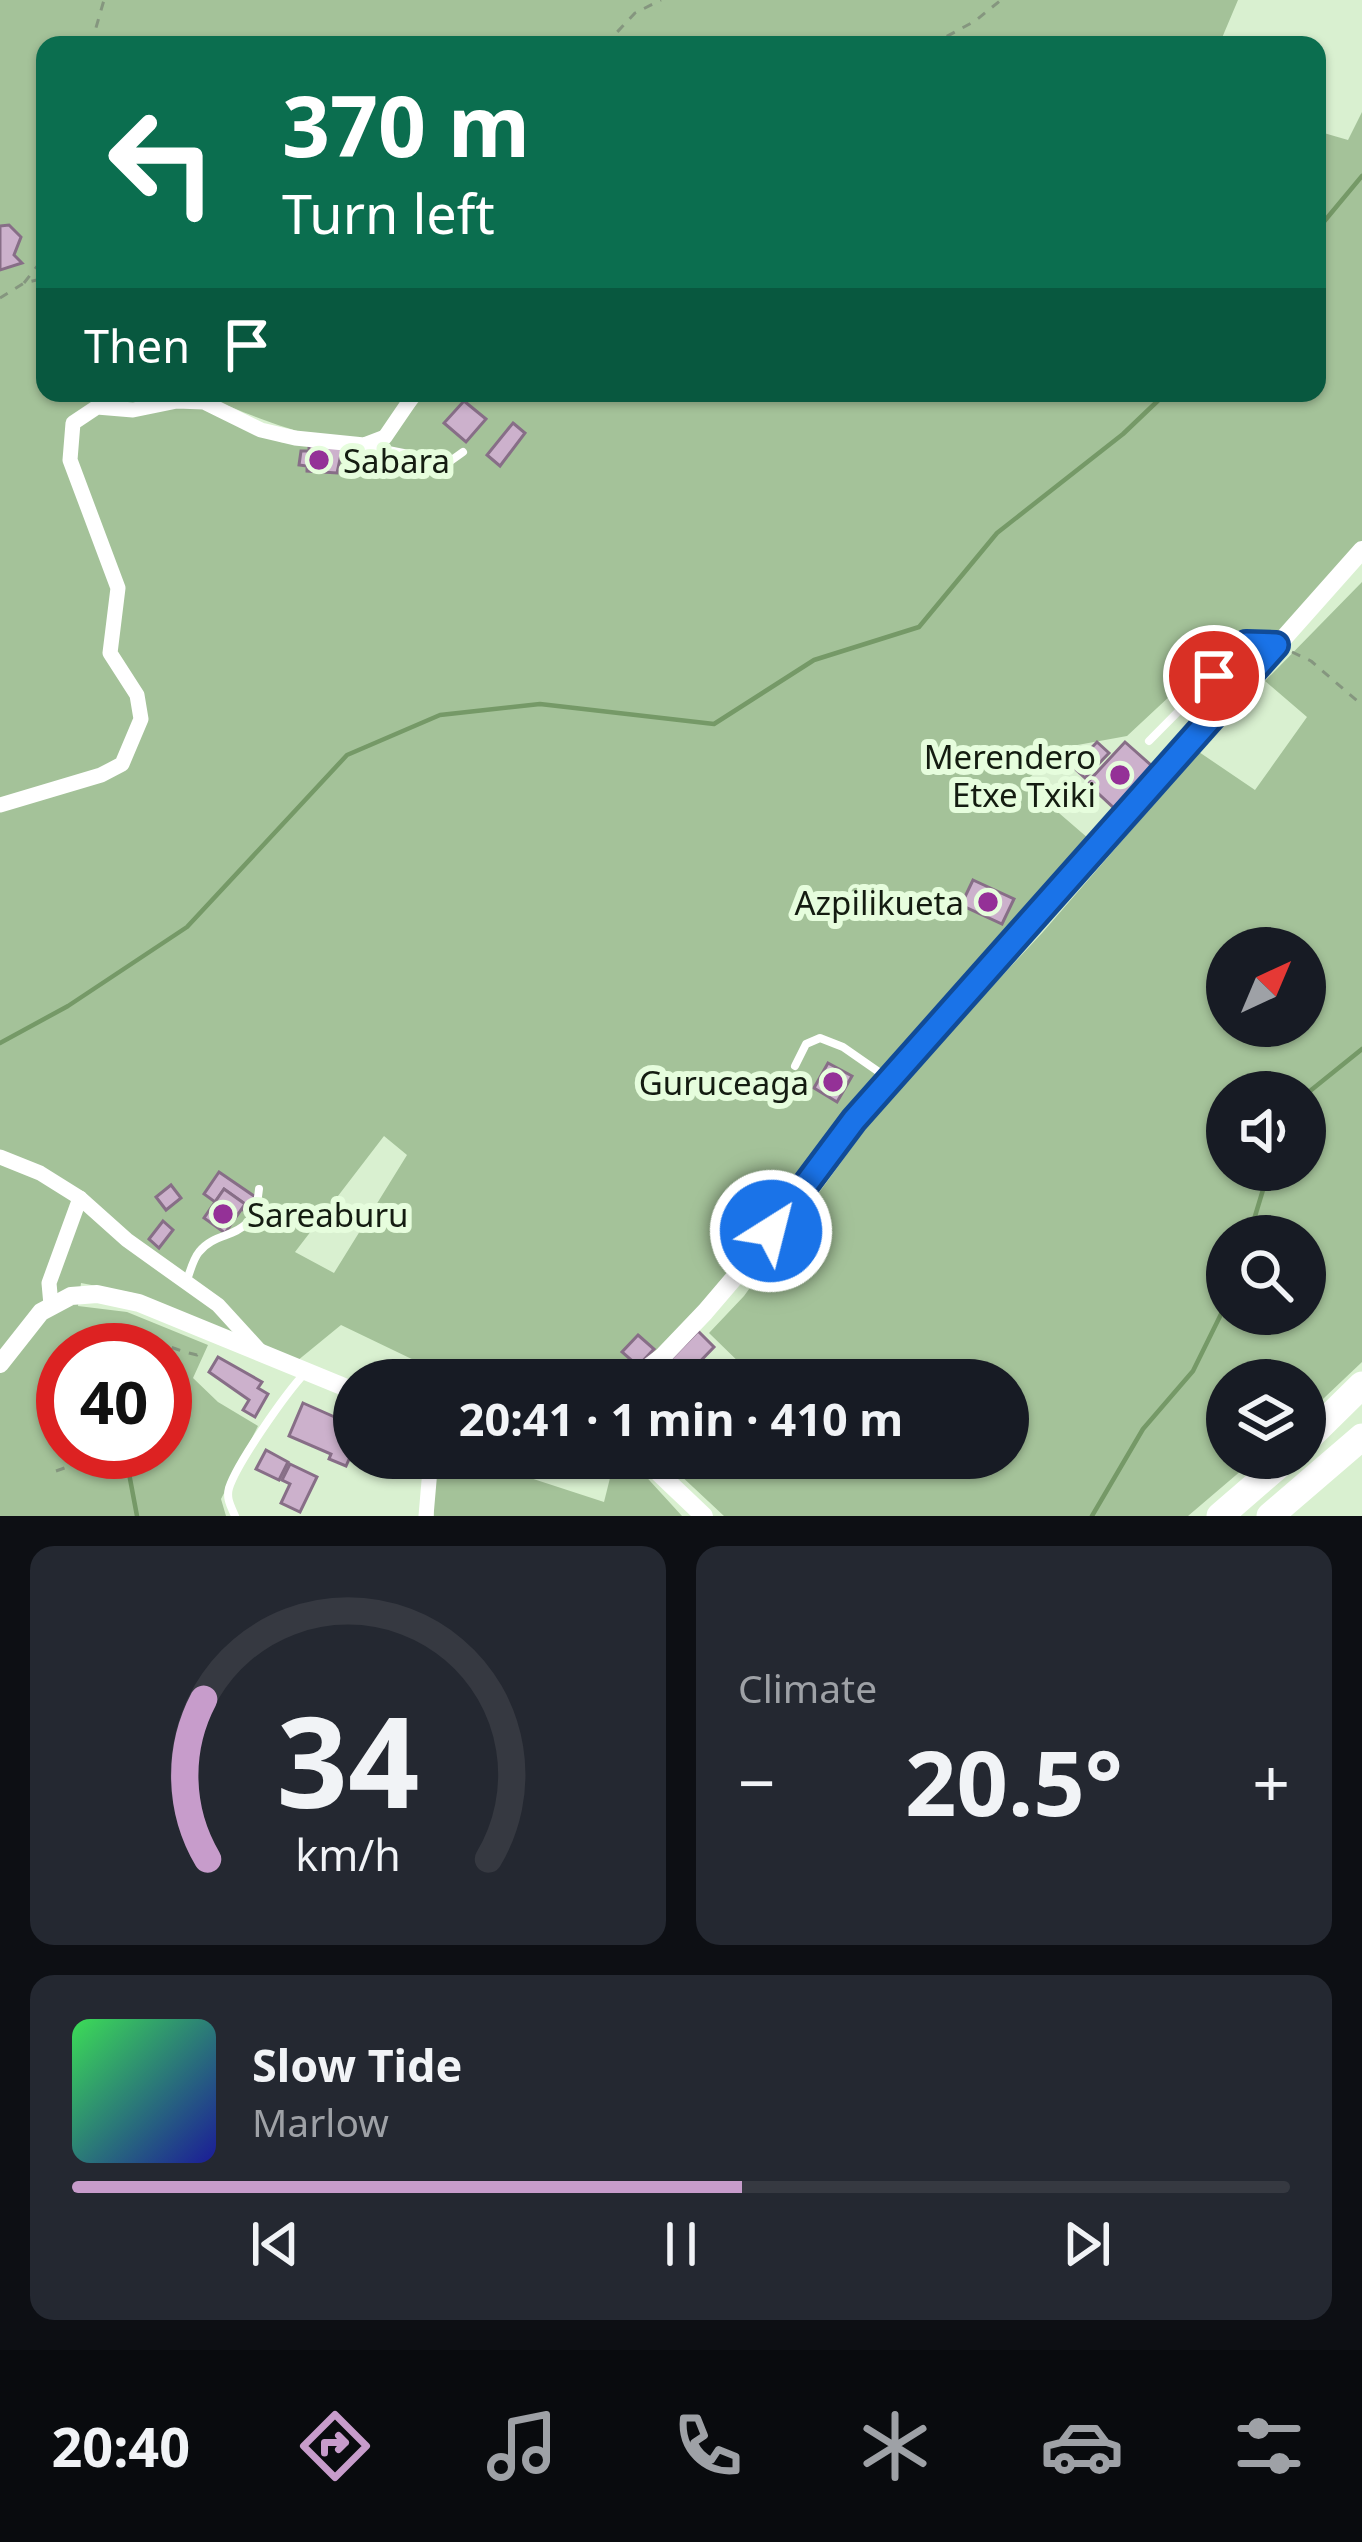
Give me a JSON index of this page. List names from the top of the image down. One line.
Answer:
{"places":["Sabara","Merendero Etxe Txiki","Azpilikueta","Guruceaga","Sareaburu"],"north":"top right","page":{"turn":["370 m","Turn left"],"then":"Then","limit":"40","trip":"20:41 · 1 min · 410 m","tile":"Climate","heat":["−","20.5°","+"],"song":["Slow Tide","Marlow"],"tabs":"20:40","gauge":["34","km/h"]}}
